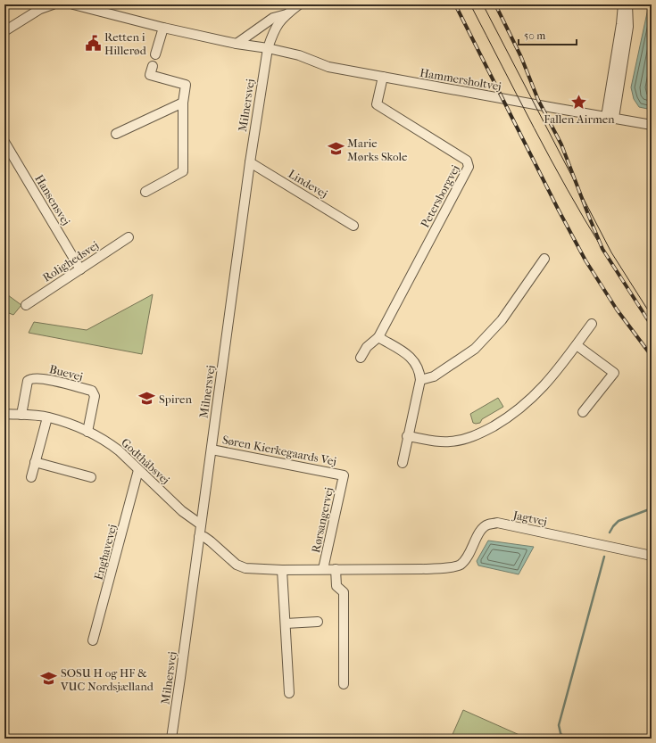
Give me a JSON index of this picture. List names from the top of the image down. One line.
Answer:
{"streets":{"street":["Hammersholtvej","Milnersvej","Lindevej","Petersborgvej","Hansensvej","Rolighedsvej","Buevej","Søren Kierkegaards Vej","Godthåbsvej","Jagtvej","Rørsangervej","Enghavevej"]},"crossings":[["Hammersholtvej","Milnersvej"],["Hammersholtvej","Petersborgvej"],["Milnersvej","Lindevej"],["Milnersvej","Søren Kierkegaards Vej"],["Milnersvej","Godthåbsvej"],["Hansensvej","Rolighedsvej"],["Buevej","Godthåbsvej"],["Søren Kierkegaards Vej","Rørsangervej"],["Godthåbsvej","Enghavevej"]],"places":{"public building":["Retten i Hillerød"],"place":["Fallen Airmen"],"school or university":["Marie Mørks Skole","Spiren","SOSU H og HF & VUC Nordsjælland"]},"scale_bar":"50 m"}
